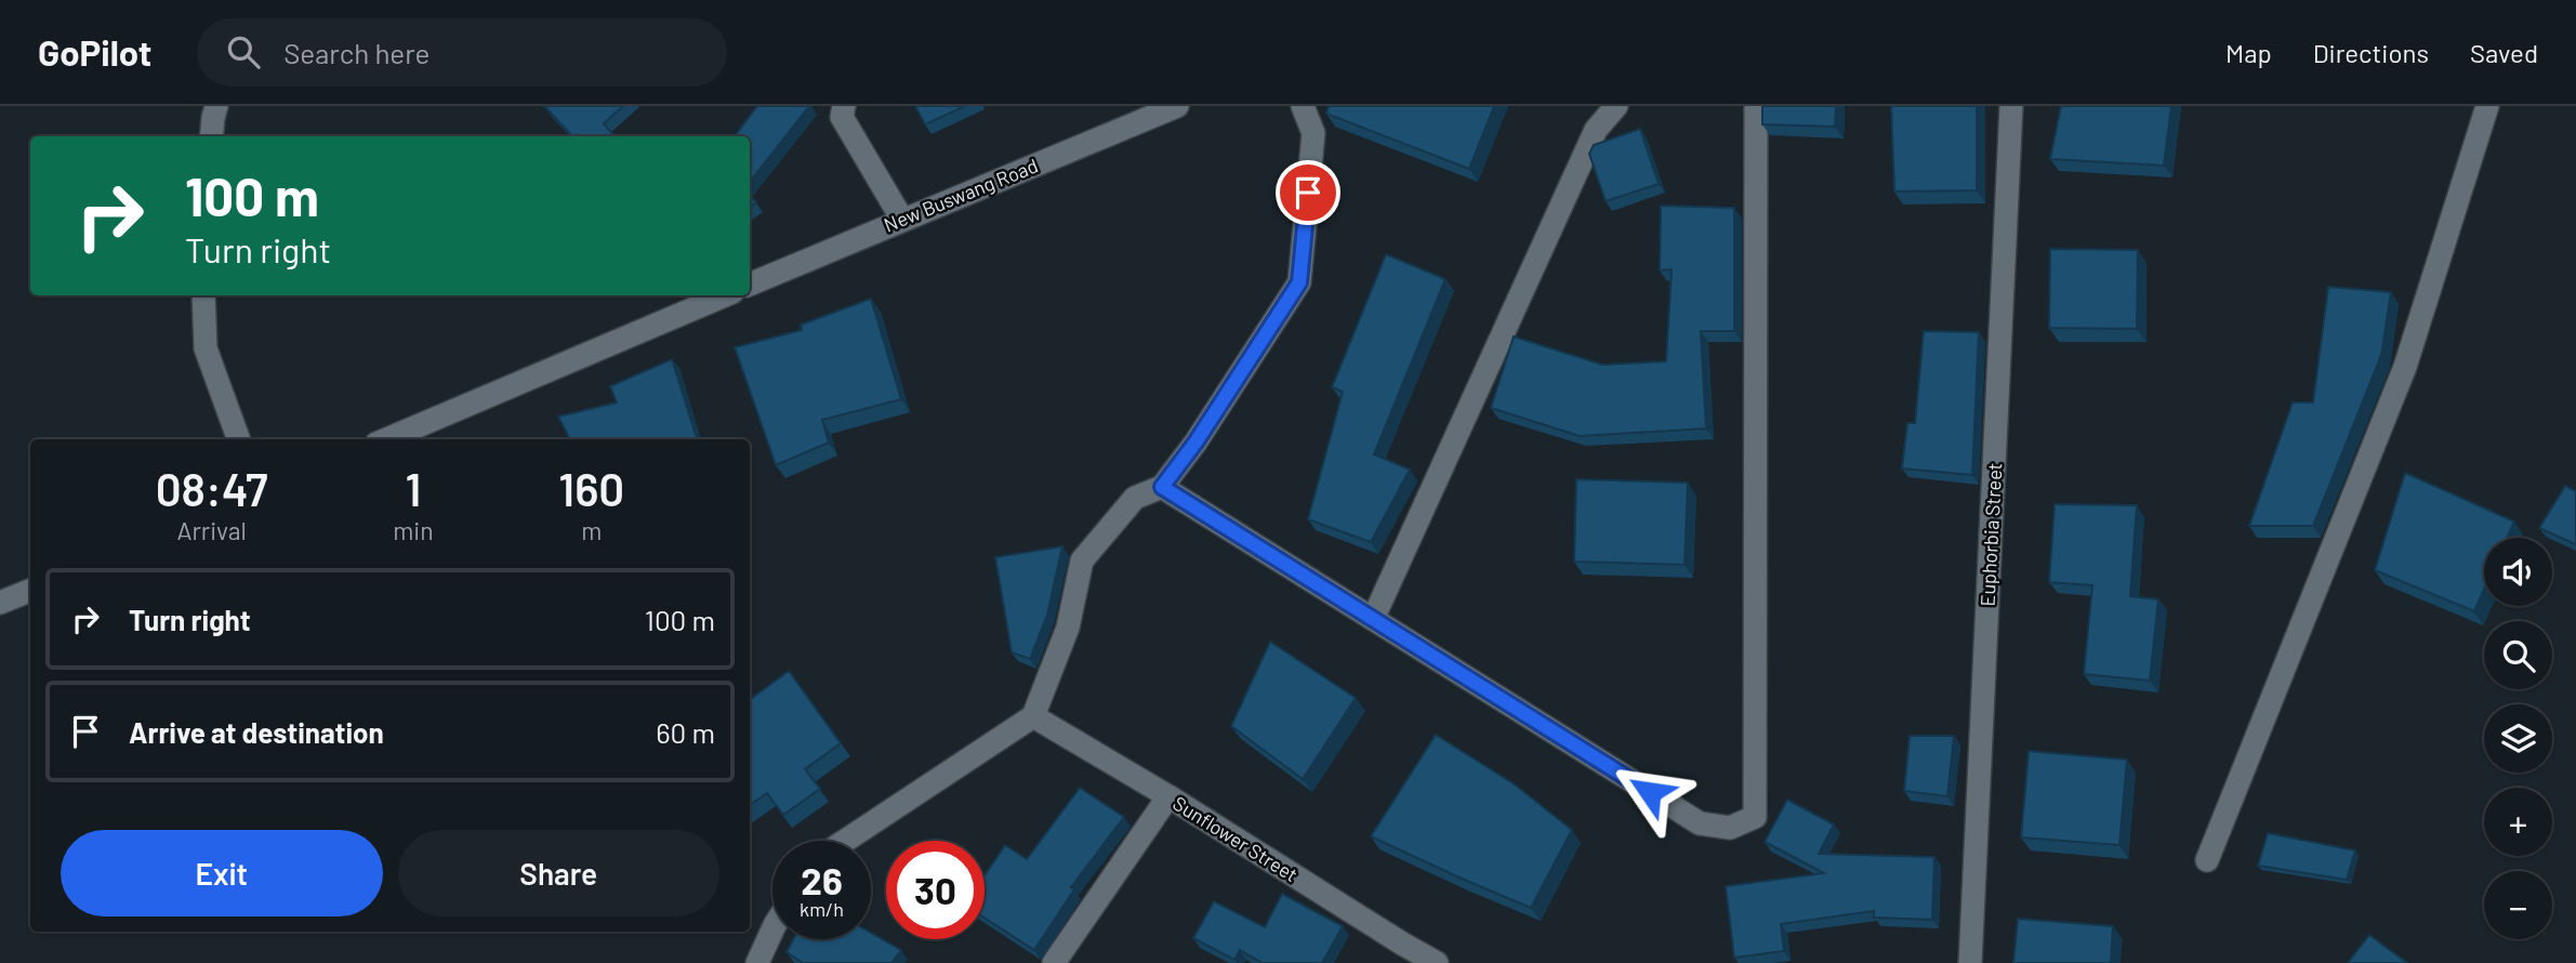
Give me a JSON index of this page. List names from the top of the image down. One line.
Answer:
{"streets":{"street":["New Buswang Road","Euphorbia Street","Sunflower Street"]},"page":{"header":"GoPilot","search":"Search here","nav":["Map","Directions","Saved"],"turn":["100 m","Turn right"],"eta":["08:47","Arrival","1","min","160","m"],"map_buttons":["+","−"],"list":[{"name":"Turn right","value":"100 m"},{"name":"Arrive at destination","value":"60 m"}],"buttons":["Exit","Share"],"speed":"26 km/h","limit":"30"}}
